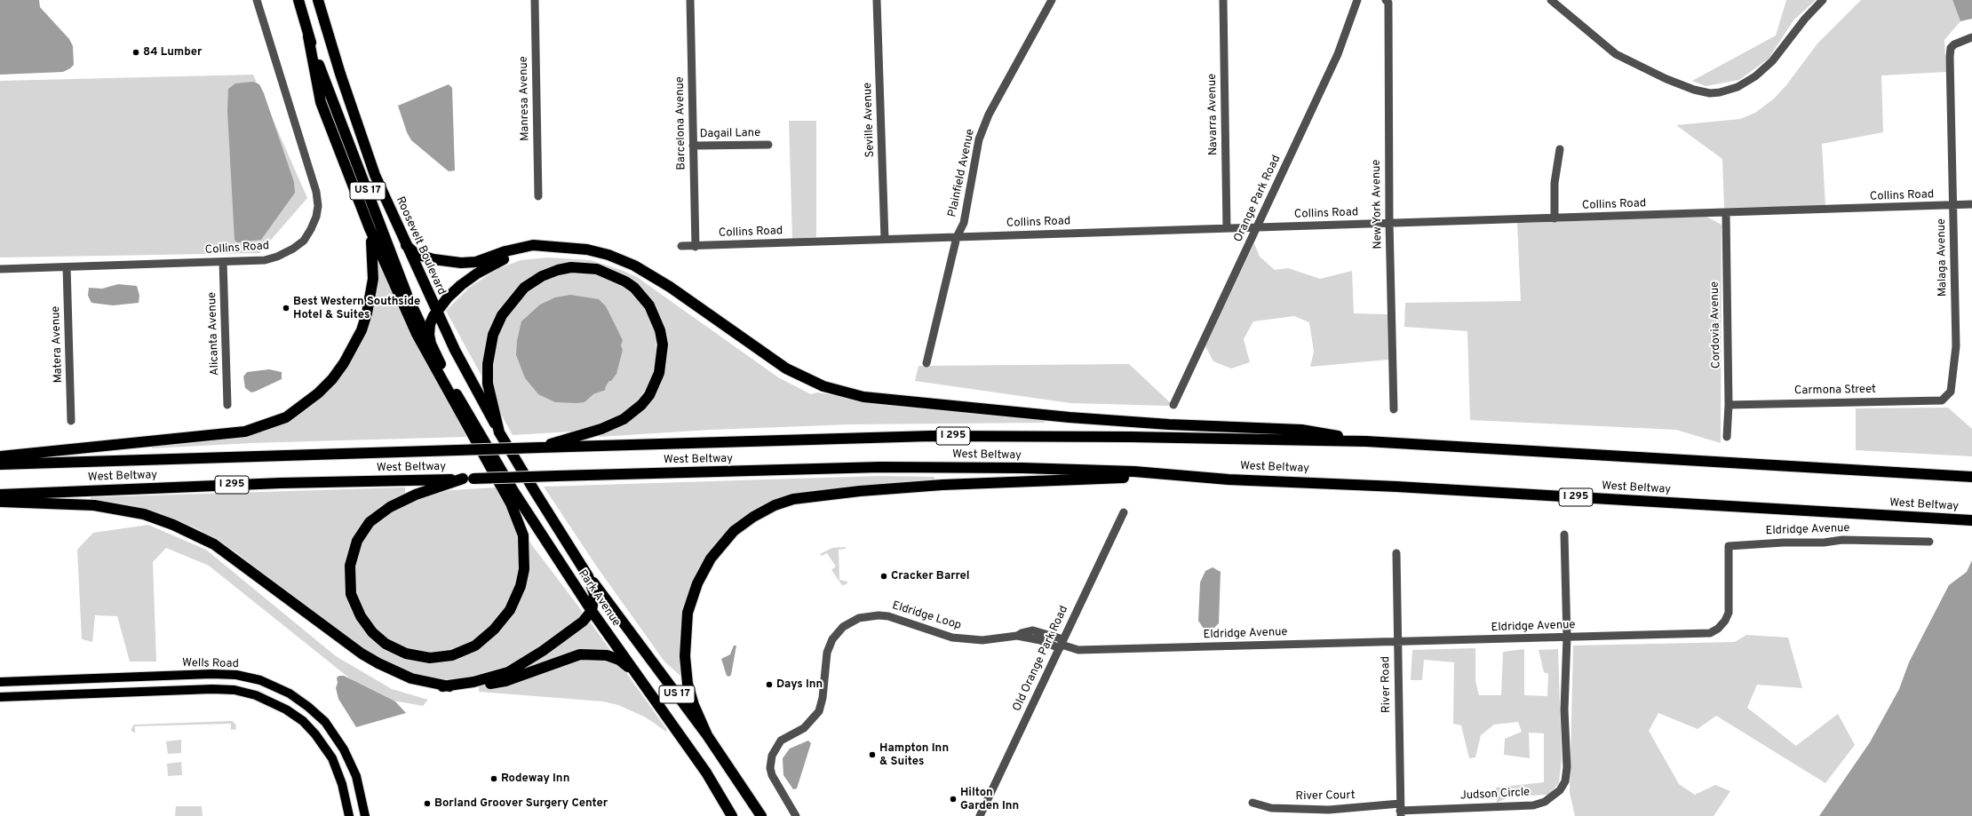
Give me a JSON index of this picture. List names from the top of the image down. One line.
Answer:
{"streets":{"highway":["US 17","Roosevelt Boulevard","I 295","West Beltway","Park Avenue"],"main road":["Wells Road"],"street":["Manresa Avenue","Navarra Avenue","Seville Avenue","Barcelona Avenue","Dagail Lane","Plainfield Avenue","Collins Road","Orange Park Road","New York Avenue","Malaga Avenue","Cordovia Avenue","Alicanta Avenue","Matera Avenue","Carmona Street","Eldridge Avenue","Eldridge Loop","Old Orange Park Road","River Road","Judson Circle","River Court"]},"crossings":[["Navarra Avenue","Collins Road"],["Seville Avenue","Collins Road"],["Barcelona Avenue","Dagail Lane"],["Barcelona Avenue","Collins Road"],["Plainfield Avenue","Collins Road"],["US 17","Roosevelt Boulevard"],["US 17","Park Avenue"],["Collins Road","Orange Park Road"],["Collins Road","New York Avenue"],["Collins Road","Malaga Avenue"],["Collins Road","Cordovia Avenue"],["Collins Road","Alicanta Avenue"],["Collins Road","Matera Avenue"],["Malaga Avenue","Carmona Street"],["Cordovia Avenue","Carmona Street"],["Eldridge Avenue","Eldridge Loop"],["Eldridge Avenue","Old Orange Park Road"],["Eldridge Avenue","River Road"],["Eldridge Avenue","Judson Circle"],["Eldridge Loop","Old Orange Park Road"],["River Road","Judson Circle"],["River Road","River Court"],["Judson Circle","River Court"]],"places":["84 Lumber","Best Western Southside Hotel & Suites","Cracker Barrel","Days Inn","Hampton Inn & Suites","Rodeway Inn","Hilton Garden Inn","Borland Groover Surgery Center"]}
